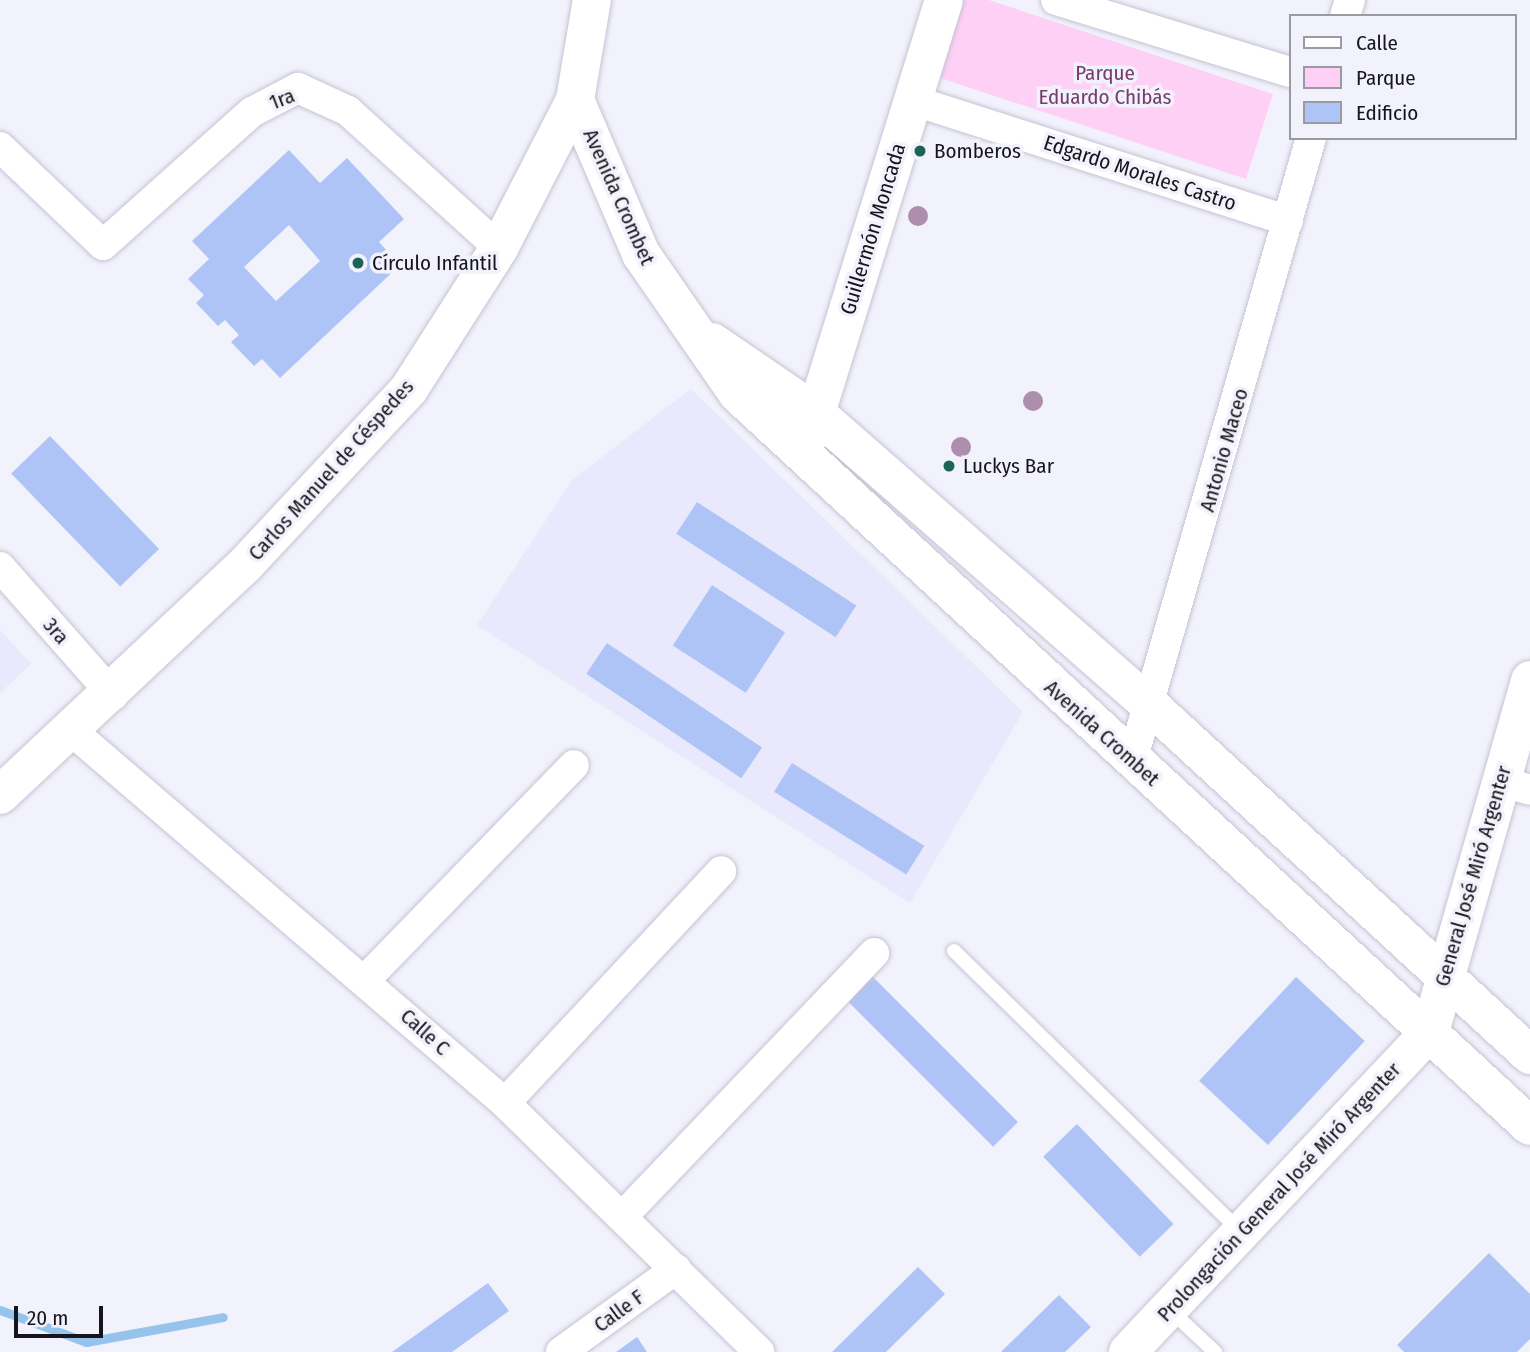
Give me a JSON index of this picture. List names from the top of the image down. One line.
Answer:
{"streets":{"main road":["Avenida Crombet","Guillermón Moncada","Carlos Manuel de Céspedes","General José Miró Argenter","Prolongación General José Miró Argenter"],"street":["1ra","Edgardo Morales Castro","Antonio Maceo","3ra","Calle C","Calle F"]},"crossings":[["1ra","Carlos Manuel de Céspedes"],["Edgardo Morales Castro","Guillermón Moncada"],["Edgardo Morales Castro","Antonio Maceo"],["Avenida Crombet","Guillermón Moncada"],["Avenida Crombet","Antonio Maceo"],["Avenida Crombet","Carlos Manuel de Céspedes"],["Avenida Crombet","General José Miró Argenter"],["Avenida Crombet","Prolongación General José Miró Argenter"],["Carlos Manuel de Céspedes","3ra"],["Carlos Manuel de Céspedes","Calle C"],["General José Miró Argenter","Prolongación General José Miró Argenter"],["Calle C","Calle F"]],"parks":["Parque Eduardo Chibás"],"places":["Bomberos","Círculo Infantil","Luckys Bar"],"legend":["Calle","Parque","Edificio"],"scale_bar":"20 m"}
